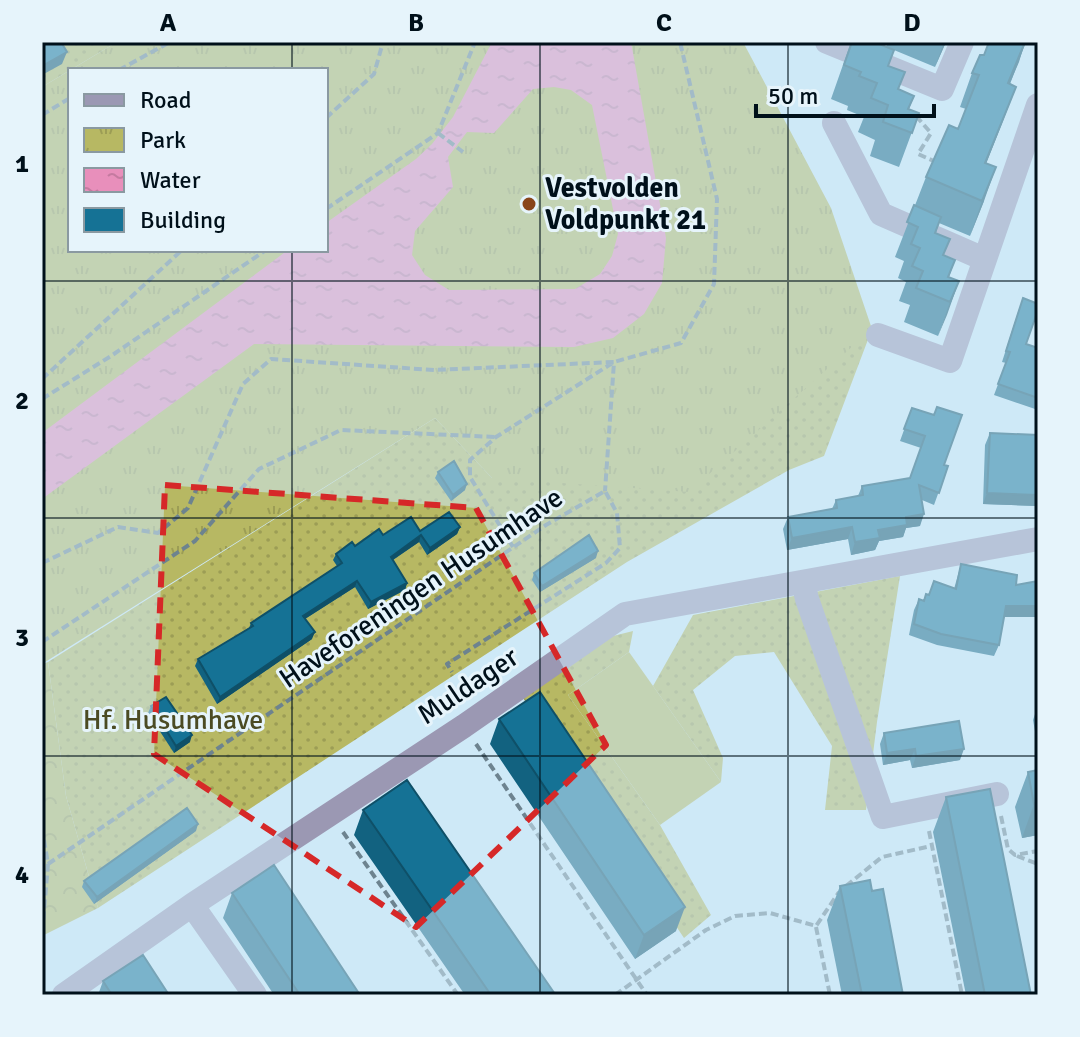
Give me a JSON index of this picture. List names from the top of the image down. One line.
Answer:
{"streets":{"street":["Muldager"],"path":["Haveforeningen Husumhave"]},"parks":["Hf. Husumhave"],"places":["Vestvolden Voldpunkt 21"],"legend":["Road","Park","Water","Building"],"scale_bar":"50 m","grid":{"columns":["A","B","C","D"],"rows":["1","2","3","4"]}}
